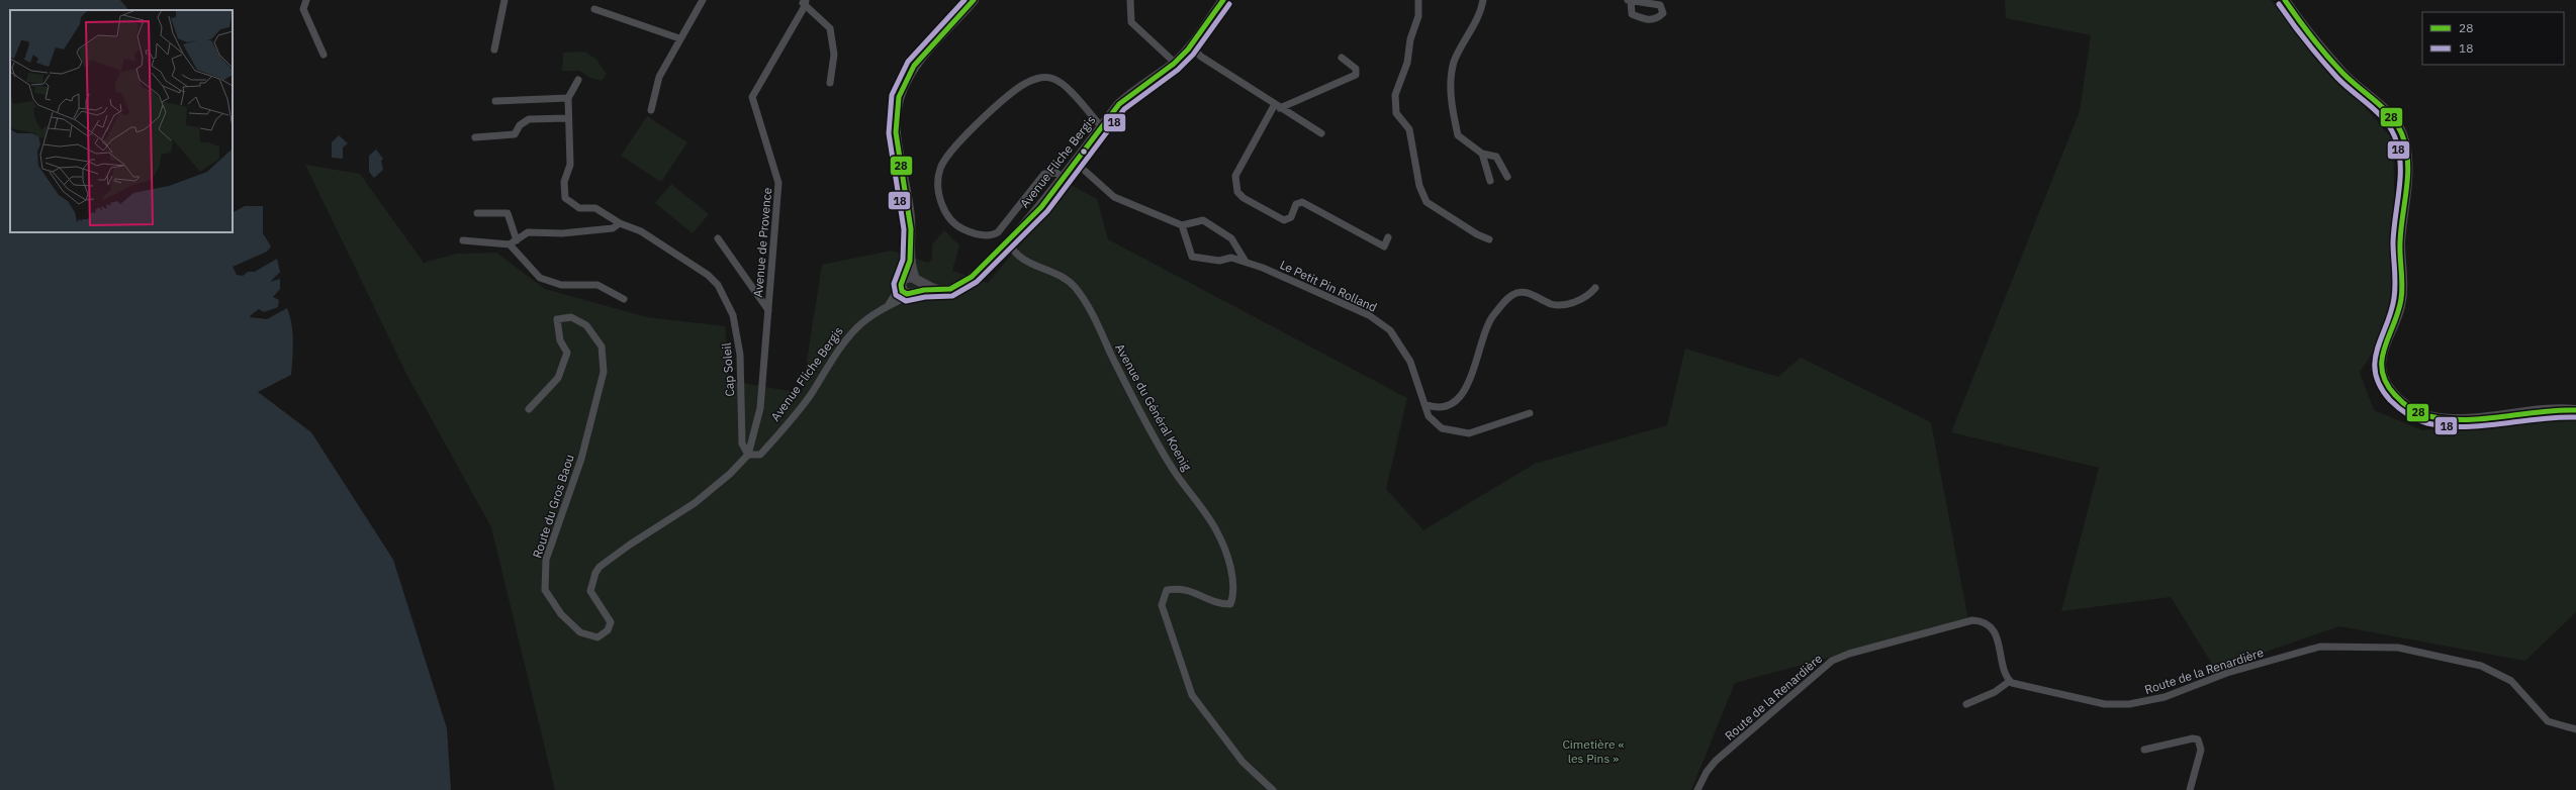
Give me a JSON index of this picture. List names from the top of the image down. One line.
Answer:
{"streets":{"street":["Avenue Fliche Bergis","Avenue de Provence","Le Petit Pin Rolland","Cap Soleil","Avenue du Général Koenig","Route du Gros Baou","Route de la Renardière"]},"crossings":[["Avenue Fliche Bergis","Avenue de Provence"],["Avenue Fliche Bergis","Cap Soleil"],["Avenue Fliche Bergis","Avenue du Général Koenig"],["Avenue Fliche Bergis","Route du Gros Baou"],["Avenue de Provence","Cap Soleil"],["Avenue de Provence","Route du Gros Baou"],["Cap Soleil","Route du Gros Baou"]],"parks":["Cimetière « les Pins »"],"lines":["transit line 28","transit line 18"],"legend":["28","18"]}
